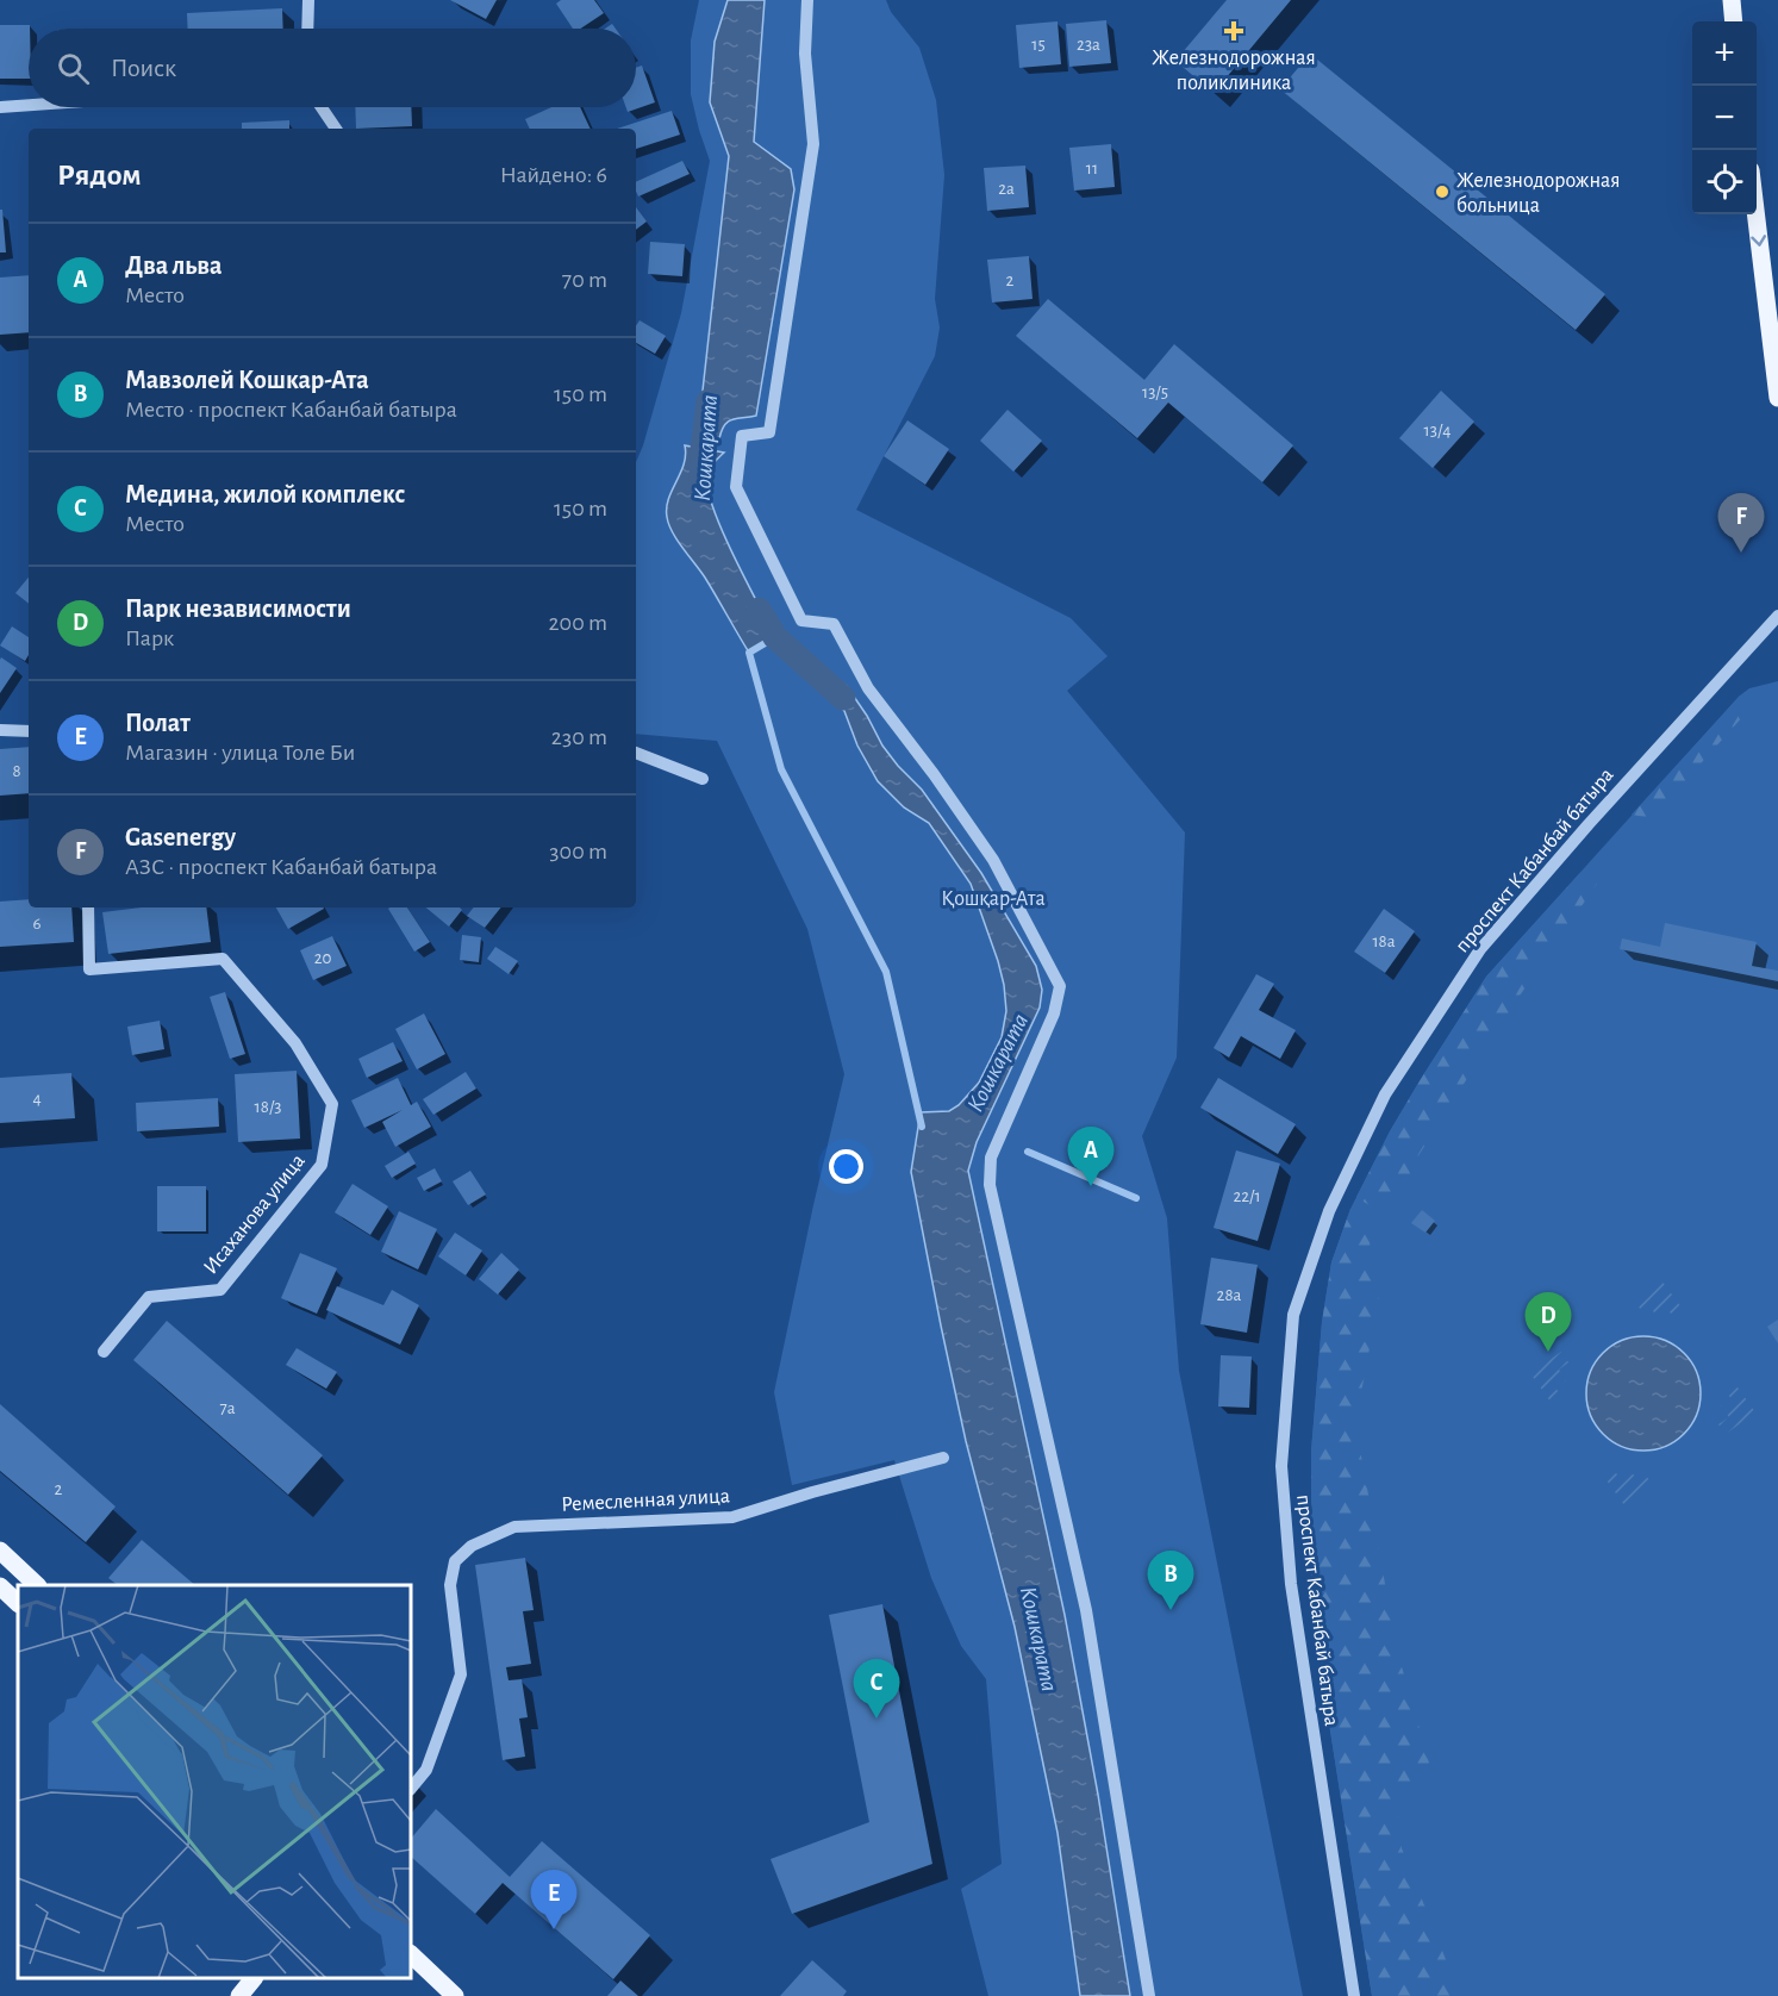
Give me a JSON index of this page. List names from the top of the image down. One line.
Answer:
{"streets":{"street":["проспект Кабанбай батыра","Исаханова улица","Ремесленная улица"]},"water":["Кошкарата"],"parks":["Қошқар-Ата"],"places":{"health":["Железнодорожная поликлиника"],"other":["Железнодорожная больница"]},"house_numbers":["15","23а","11","2а","2","13/5","13/4","8","6","18а","20","4","18/3","22/1","28а","7а","2"],"page":{"map_buttons":["+","−"],"search":"Поиск","heading":["Рядом","Найдено: 6"],"list":[{"mark":"A","name":"Два льва","note":"Место","value":"70 m"},{"mark":"B","name":"Мавзолей Кошкар-Ата","note":"Место · проспект Кабанбай батыра","value":"150 m"},{"mark":"C","name":"Медина, жилой комплекс","note":"Место","value":"150 m"},{"mark":"D","name":"Парк независимости","note":"Парк","value":"200 m"},{"mark":"E","name":"Полат","note":"Магазин · улица Толе Би","value":"230 m"},{"mark":"F","name":"Gasenergy","note":"АЗС · проспект Кабанбай батыра","value":"300 m"}],"pins":["F","A","D","B","C","E"]}}
